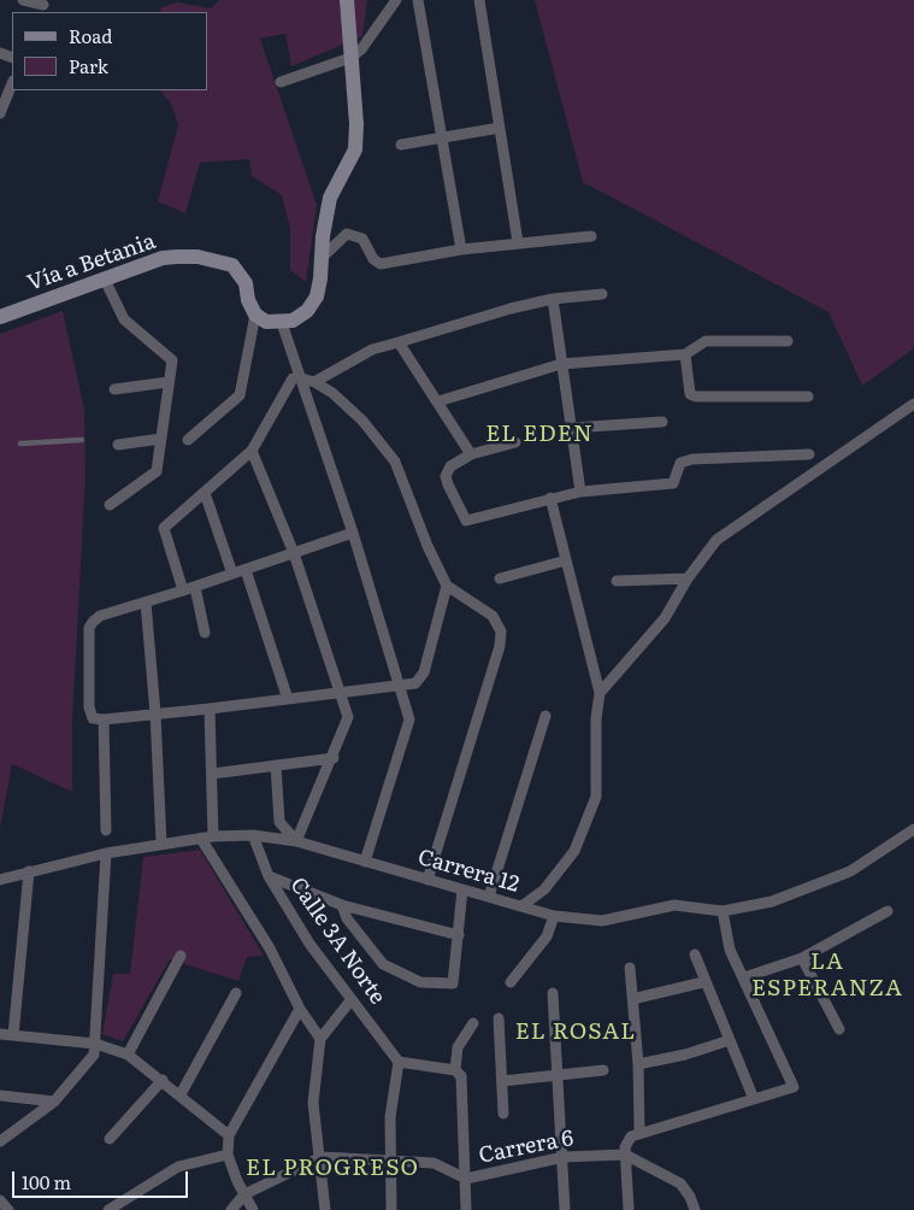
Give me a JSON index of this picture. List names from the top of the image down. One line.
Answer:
{"streets":{"street":["Vía a Betania","Carrera 12","Calle 3A Norte","Carrera 6"]},"crossings":[["Carrera 12","Calle 3A Norte"]],"districts":["EL EDEN","LA ESPERANZA","EL ROSAL","EL PROGRESO"],"legend":["Road","Park"],"scale_bar":"100 m"}
